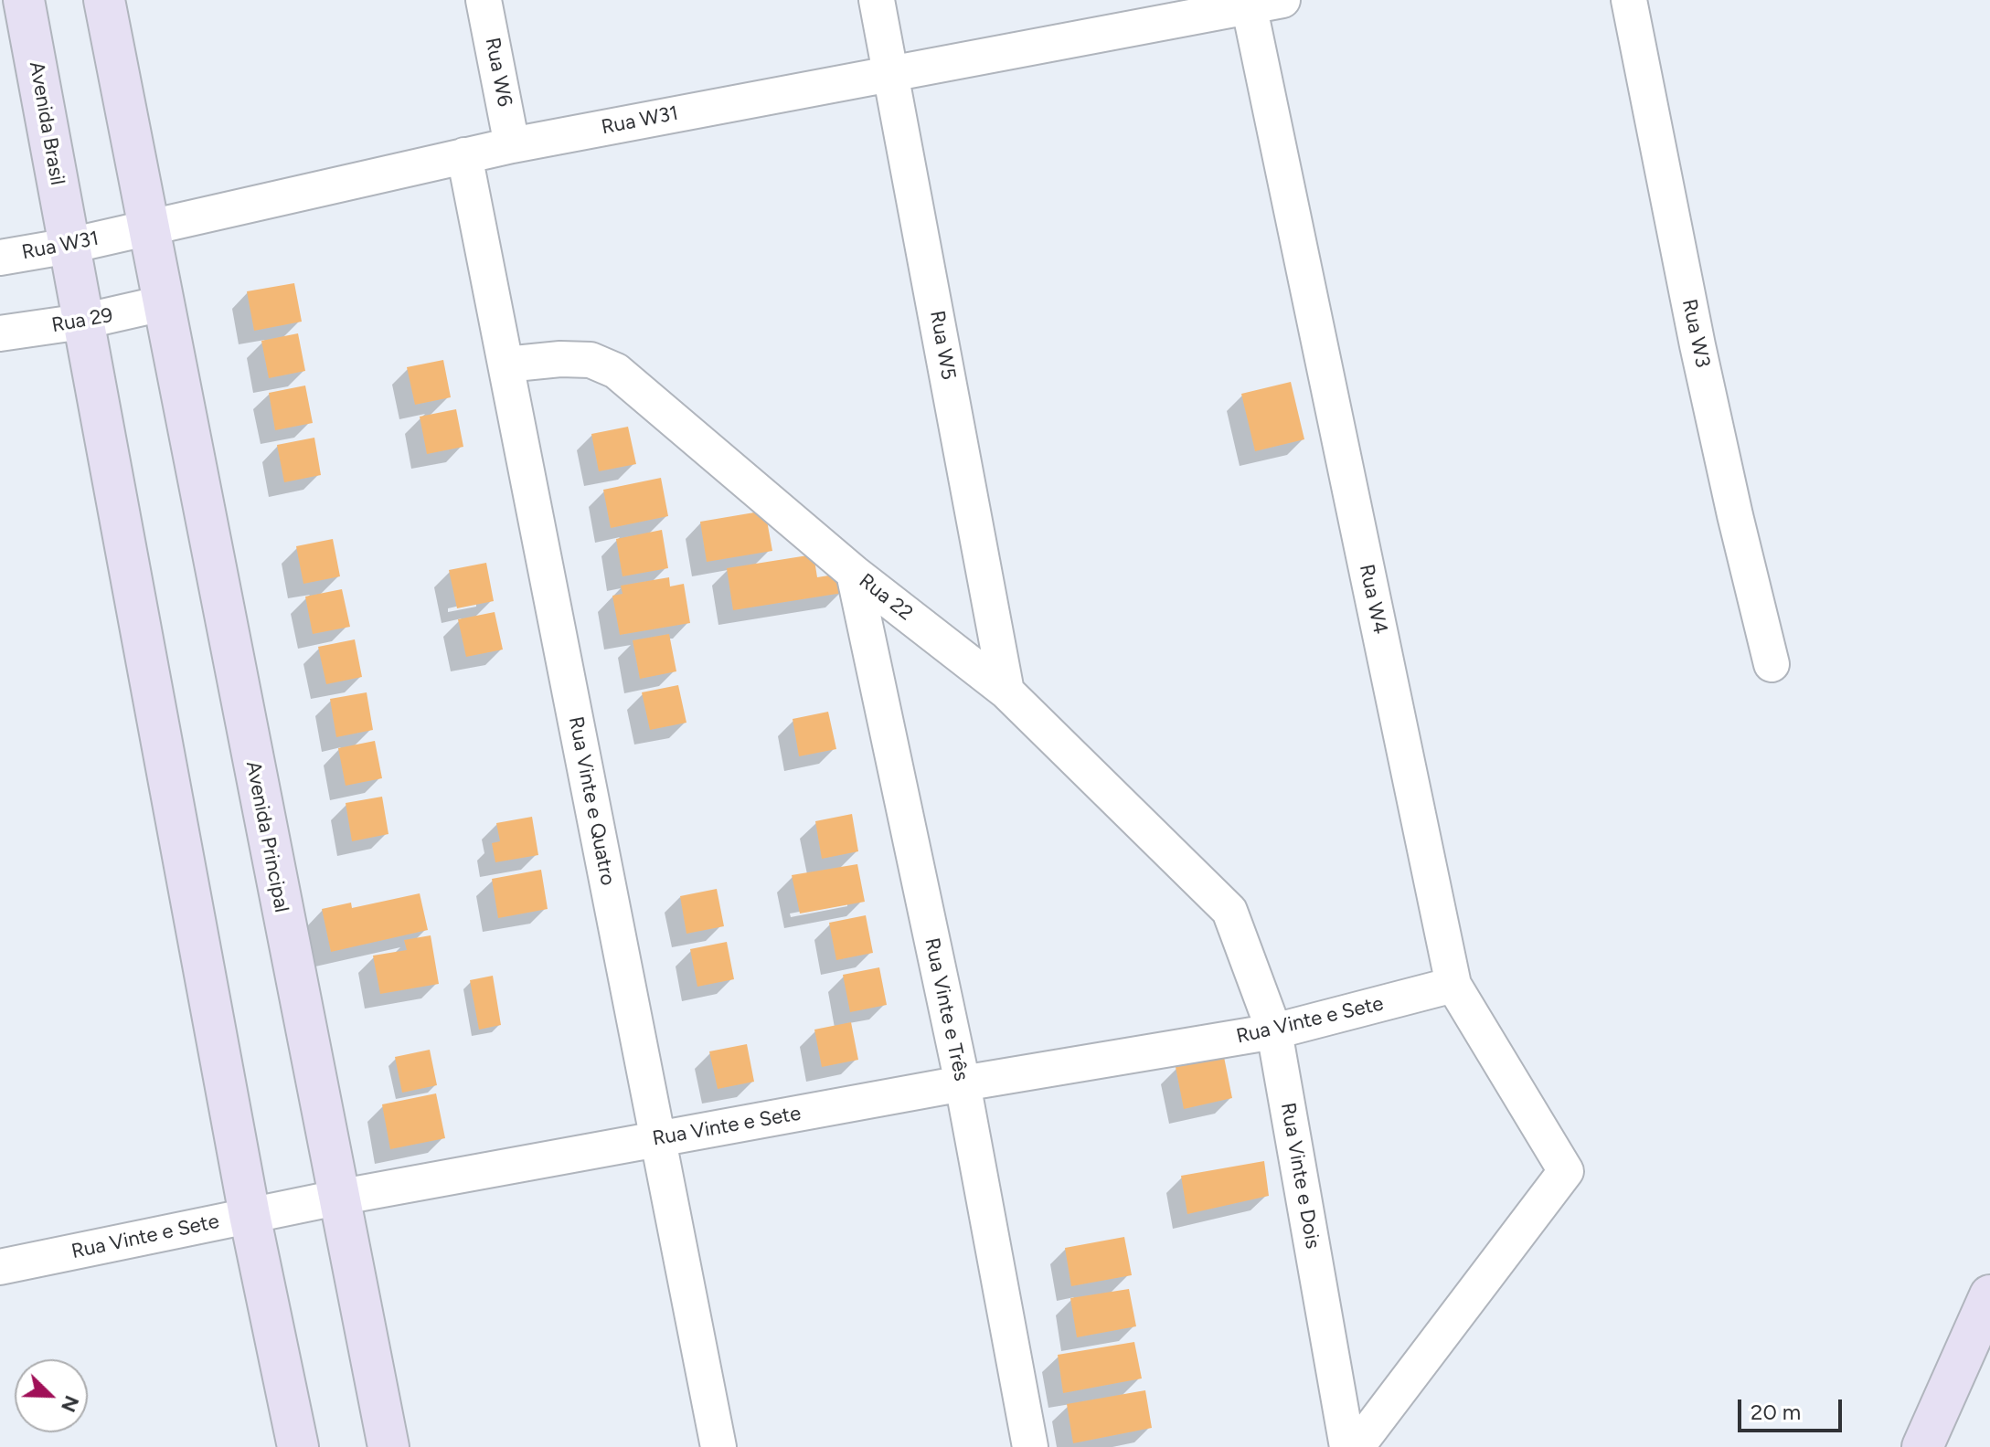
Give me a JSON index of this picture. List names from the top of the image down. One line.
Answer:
{"streets":{"street":["Rua W6","Rua W31","Avenida Brasil","Rua 29","Rua W3","Rua W5","Rua 22","Rua W4","Rua Vinte e Quatro","Avenida Principal","Rua Vinte e Três","Rua Vinte e Sete","Rua Vinte e Dois"]},"crossings":[["Rua W6","Rua W31"],["Rua W31","Avenida Brasil"],["Rua W31","Rua W5"],["Rua W31","Rua W4"],["Rua W31","Rua Vinte e Quatro"],["Rua W31","Avenida Principal"],["Rua 29","Avenida Principal"],["Rua W5","Rua 22"],["Rua 22","Rua Vinte e Quatro"],["Rua 22","Rua Vinte e Três"],["Rua 22","Rua Vinte e Dois"],["Rua W4","Rua Vinte e Sete"],["Rua Vinte e Quatro","Rua Vinte e Sete"],["Avenida Principal","Rua Vinte e Sete"],["Rua Vinte e Três","Rua Vinte e Sete"],["Rua Vinte e Sete","Rua Vinte e Dois"]],"scale_bar":"20 m","north":"bottom right"}
